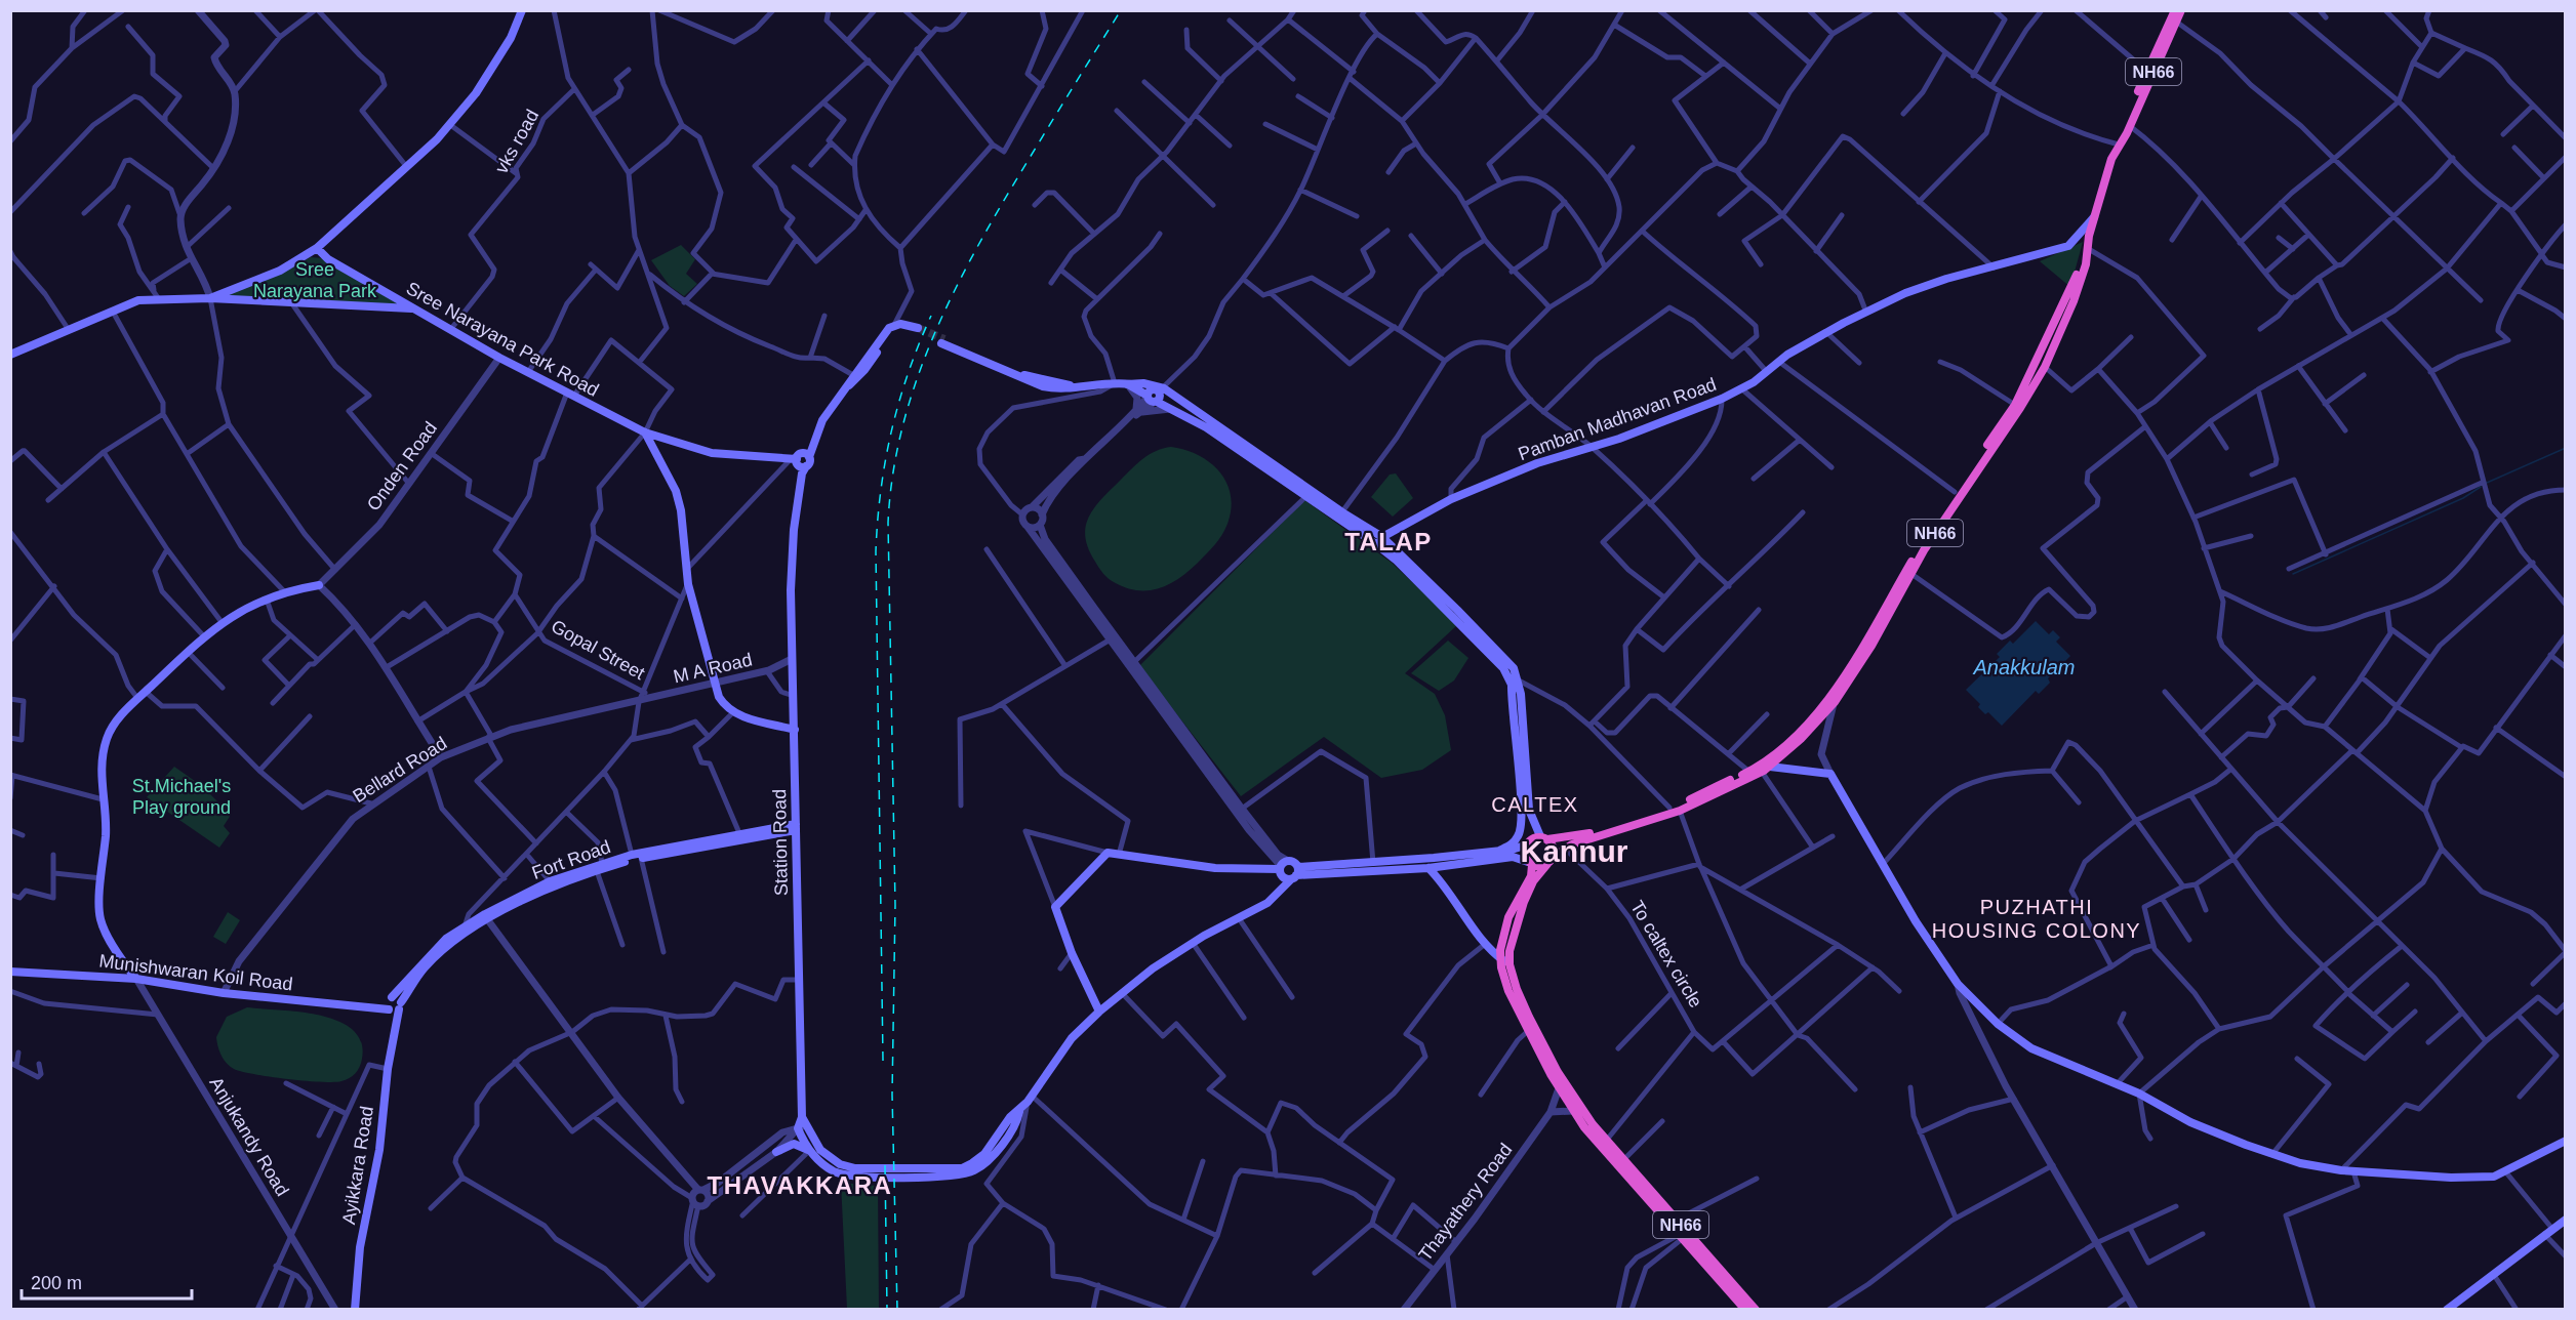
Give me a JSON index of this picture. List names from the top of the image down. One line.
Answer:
{"streets":{"highway":["NH66"],"main road":["Sree Narayana Park Road","Pamban Madhavan Road","Station Road","Fort Road","Munishwaran Koil Road","Ayikkara Road"],"street":["vks road","Onden Road","Gopal Street","M A Road","Bellard Road","To caltex circle","Anjukandy Road","Thayathery Road"]},"crossings":[["NH66","Pamban Madhavan Road"],["NH66","To caltex circle"],["NH66","Thayathery Road"],["vks road","Sree Narayana Park Road"],["Sree Narayana Park Road","Onden Road"],["Sree Narayana Park Road","Station Road"],["M A Road","Bellard Road"],["M A Road","Station Road"],["Bellard Road","Munishwaran Koil Road"],["Station Road","Fort Road"],["Fort Road","Munishwaran Koil Road"],["Fort Road","Ayikkara Road"],["Munishwaran Koil Road","Anjukandy Road"],["Munishwaran Koil Road","Ayikkara Road"]],"districts":["TALAP","CALTEX","Kannur","PUZHATHI HOUSING COLONY","THAVAKKARA"],"water":["Anakkulam"],"parks":["Sree Narayana Park","St.Michael's Play ground"],"scale_bar":"200 m"}
